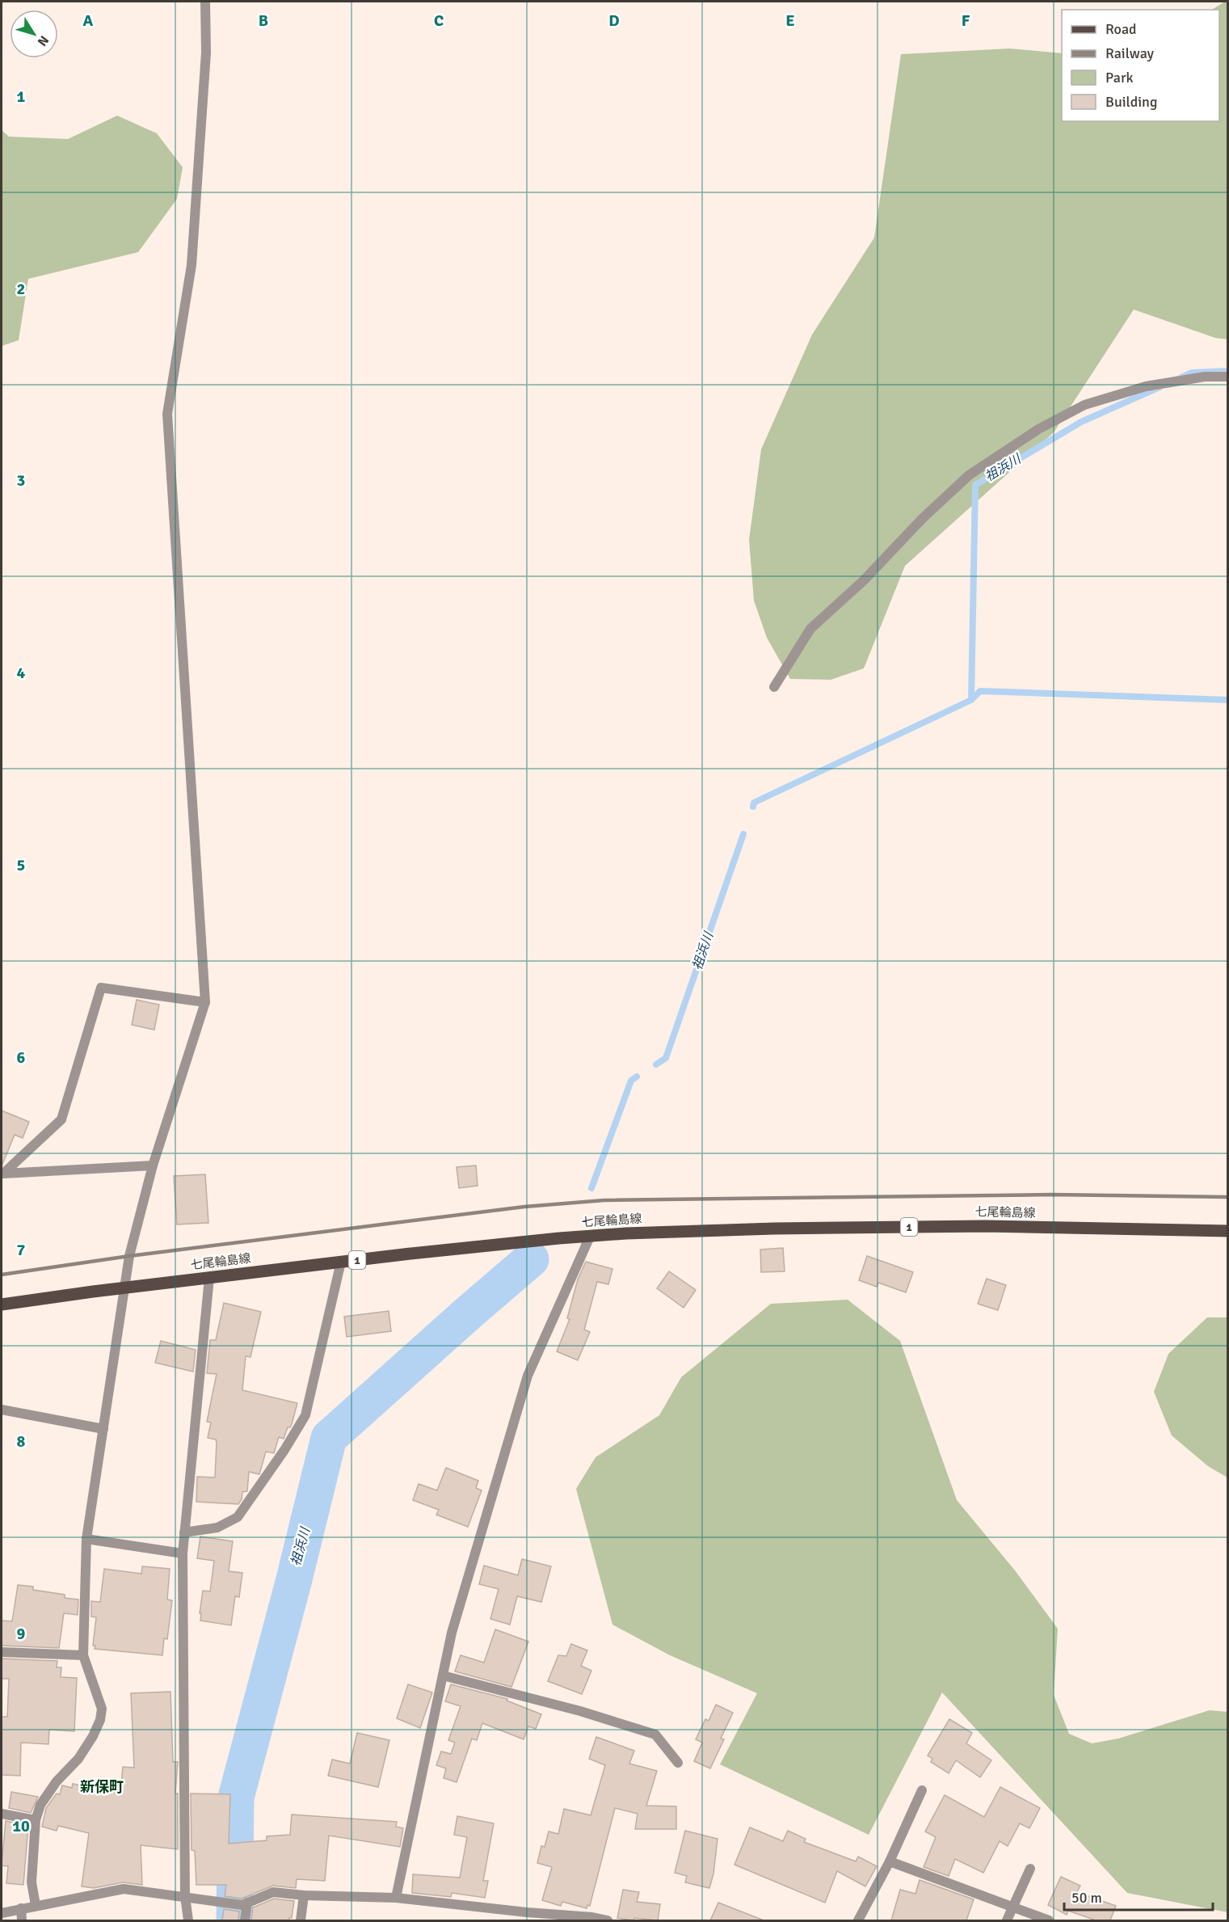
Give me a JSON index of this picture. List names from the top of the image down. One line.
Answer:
{"streets":{"main road":["七尾輪島線","1"]},"districts":["新保町"],"water":["祖浜川"],"legend":["Road","Railway","Park","Building"],"scale_bar":"50 m","north":"bottom right","grid":{"columns":["A","B","C","D","E","F"],"rows":["1","2","3","4","5","6","7","8","9","10"]}}
